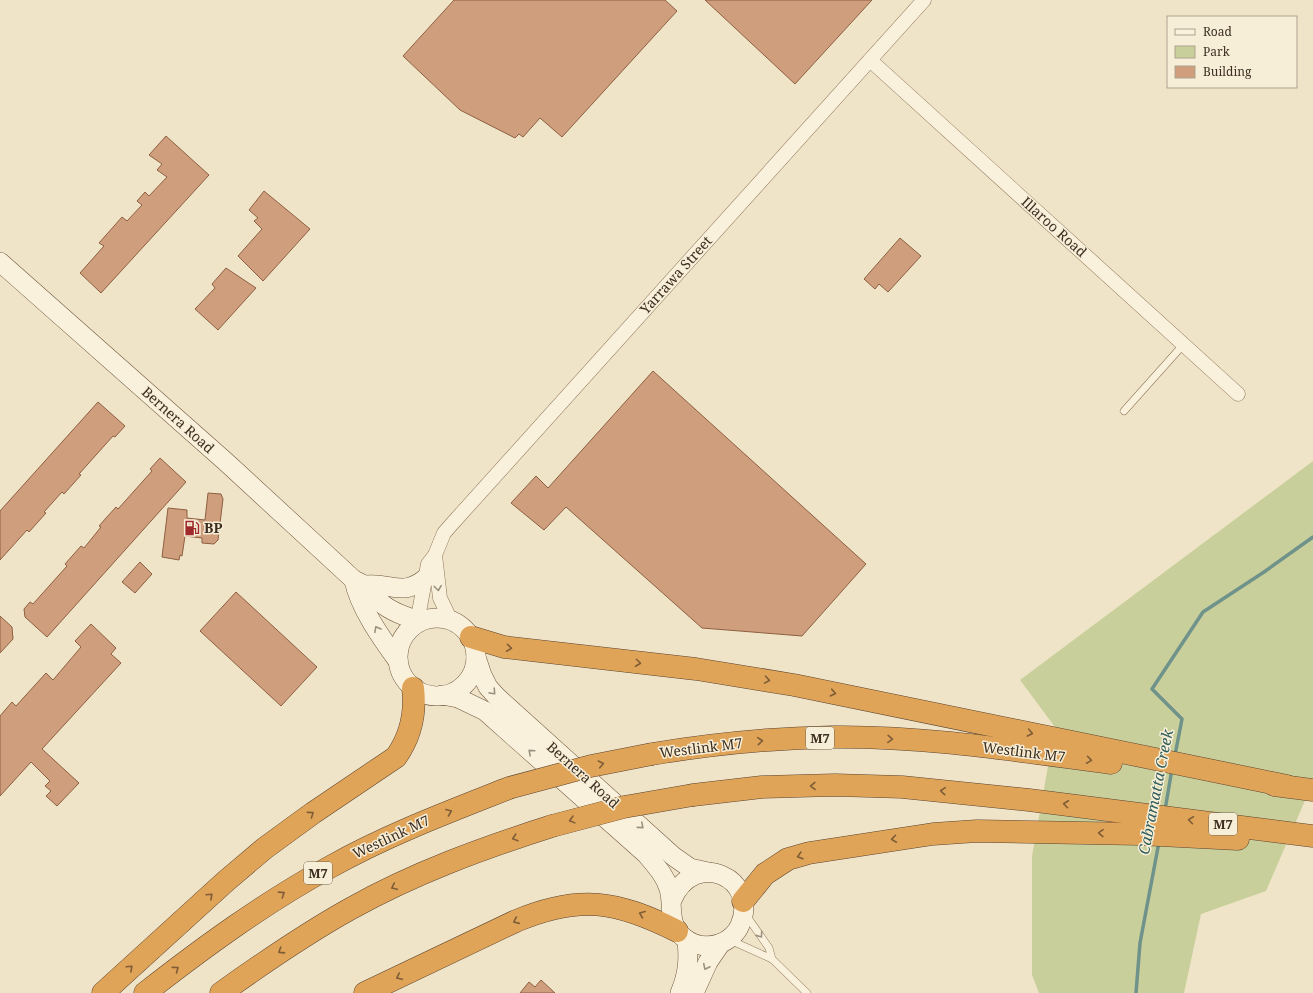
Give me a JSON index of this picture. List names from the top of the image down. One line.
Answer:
{"streets":{"highway":["M7","Westlink M7"],"main road":["Bernera Road"],"street":["Illaroo Road","Yarrawa Street"]},"crossings":[["Illaroo Road","Yarrawa Street"],["Yarrawa Street","Bernera Road"]],"water":["Cabramatta Creek"],"places":{"fuel station":["BP"]},"legend":["Road","Park","Building"]}
